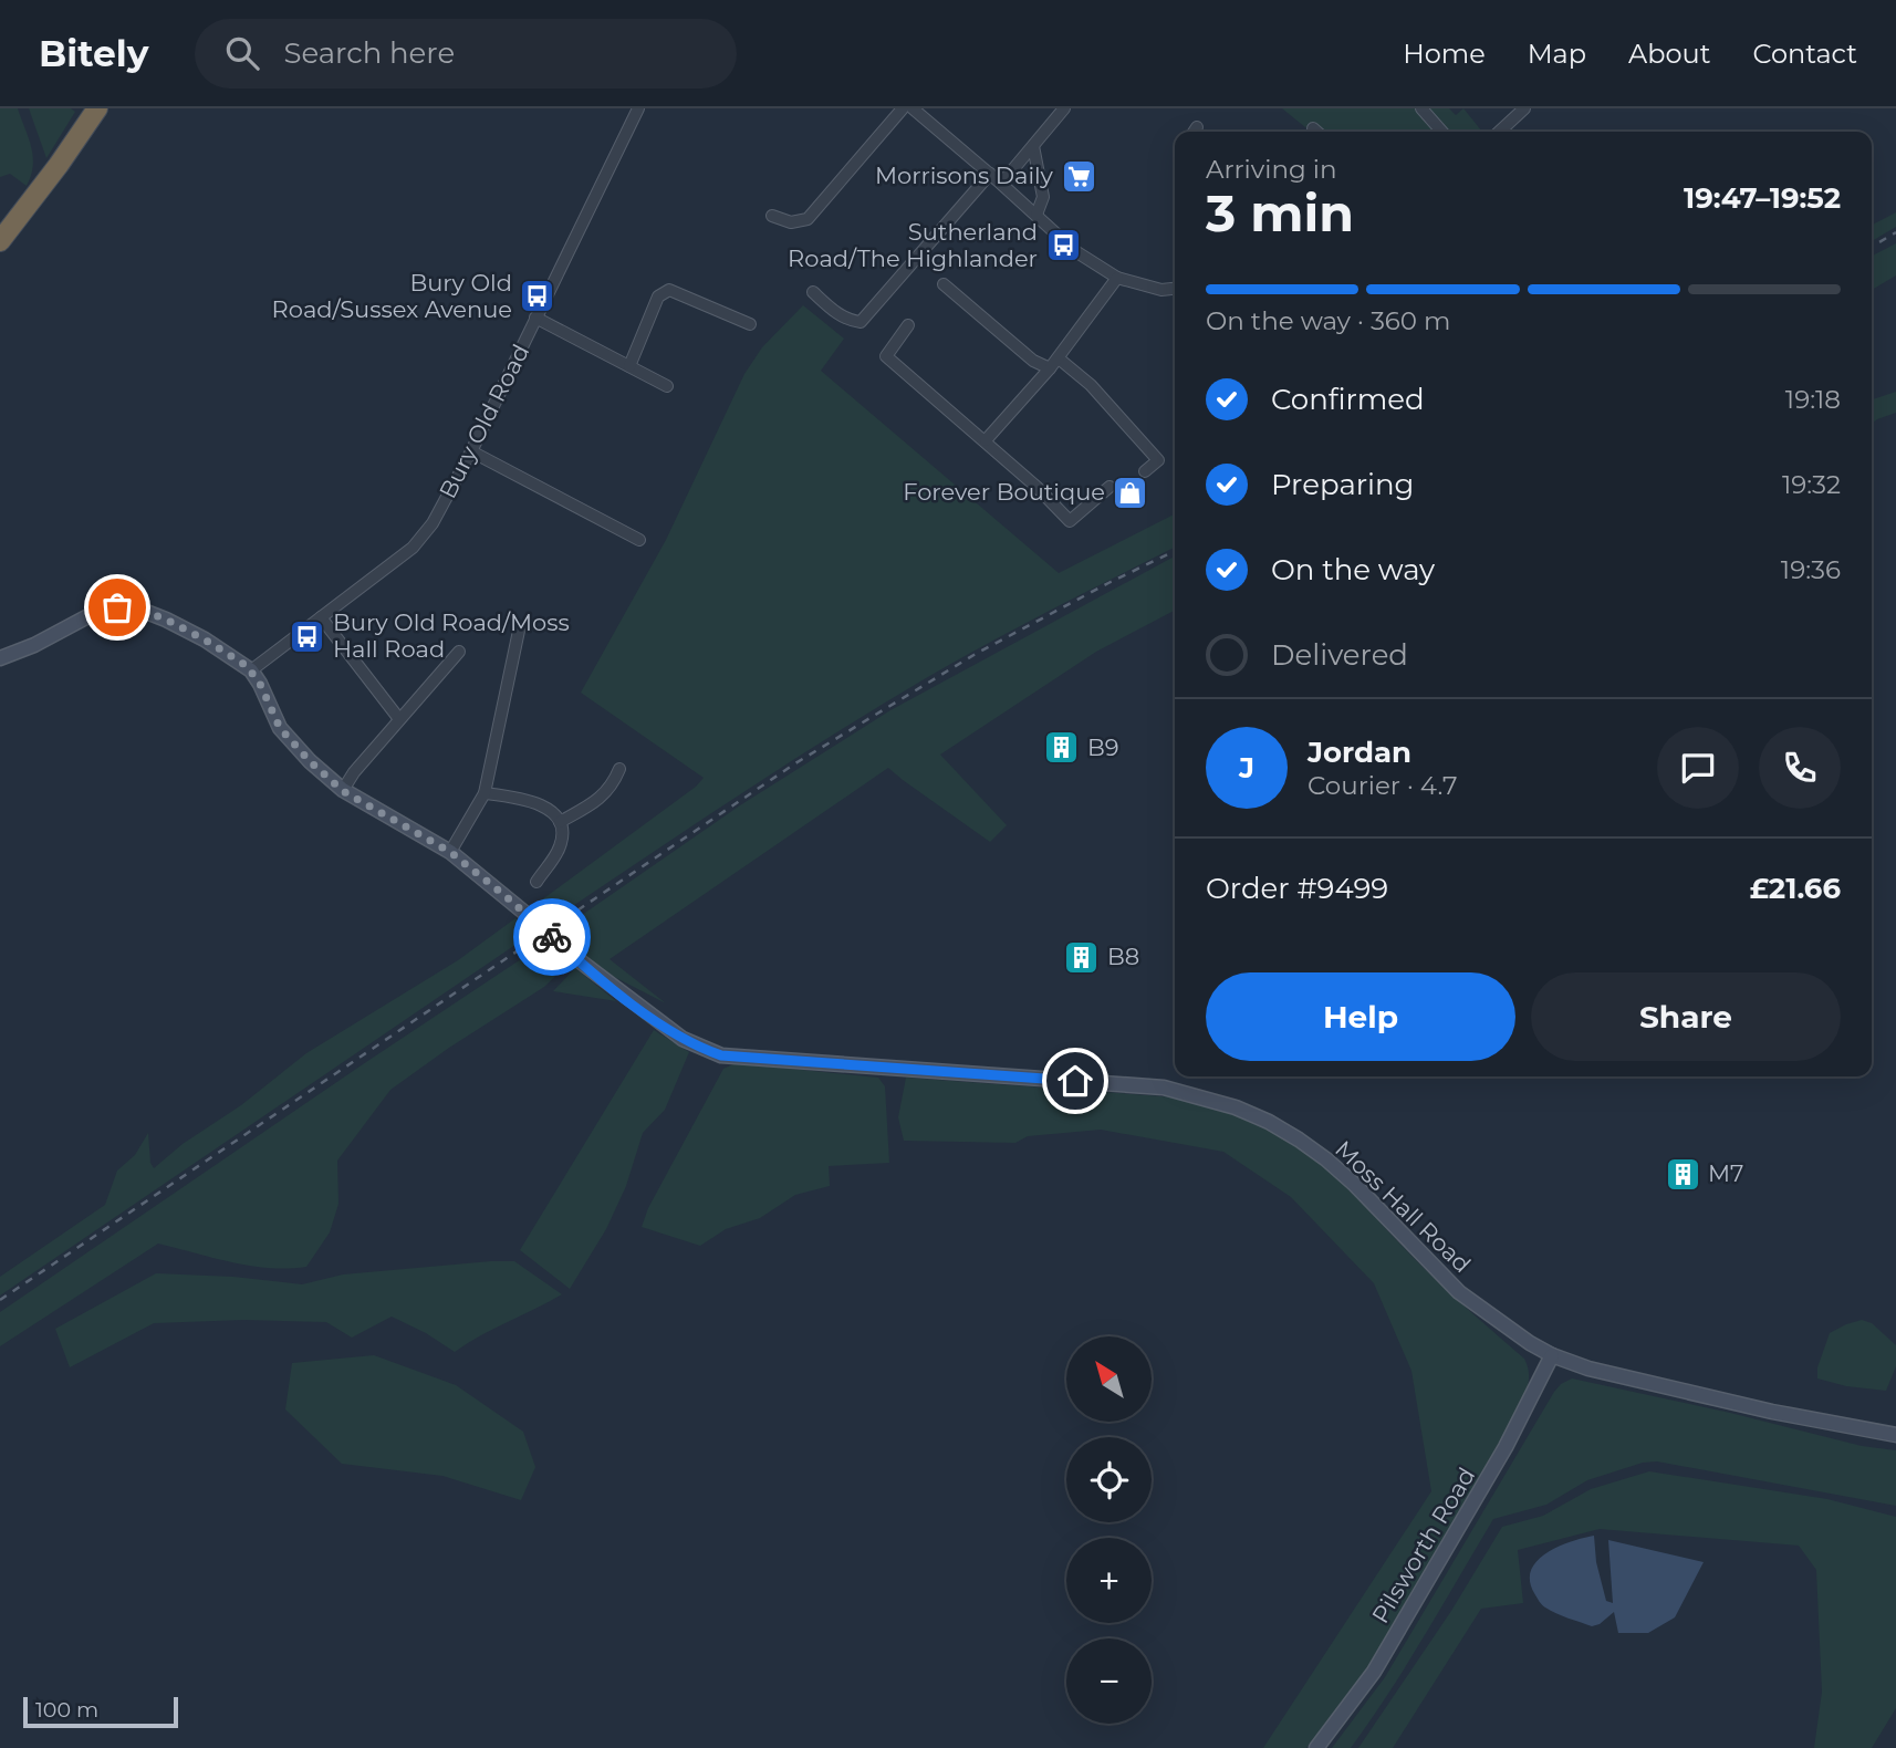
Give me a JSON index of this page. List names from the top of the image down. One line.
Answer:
{"streets":{"street":["Bury Old Road","Moss Hall Road","Pilsworth Road"]},"crossings":[["Bury Old Road","Moss Hall Road"],["Moss Hall Road","Pilsworth Road"]],"places":{"supermarket":["Morrisons Daily"],"bus stop":["Sutherland Road/The Highlander","Bury Old Road/Sussex Avenue","Bury Old Road/Moss Hall Road"],"shop":["Forever Boutique"],"building":["B9","B8","M7"]},"scale_bar":"100 m","north":"top left","page":{"header":"Bitely","search":"Search here","nav":["Home","Map","About","Contact"],"heading":["3 min","Arriving in","19:47–19:52"],"panel":["Jordan","Courier · 4.7","Order #9499","£21.66"],"bar":"On the way · 360 m","list":[["Confirmed","19:18"],["Preparing","19:32"],["On the way","19:36"],"Delivered"],"round":"J","buttons":["Help","Share"],"map_buttons":["+","−"],"scale":"100 m"}}
